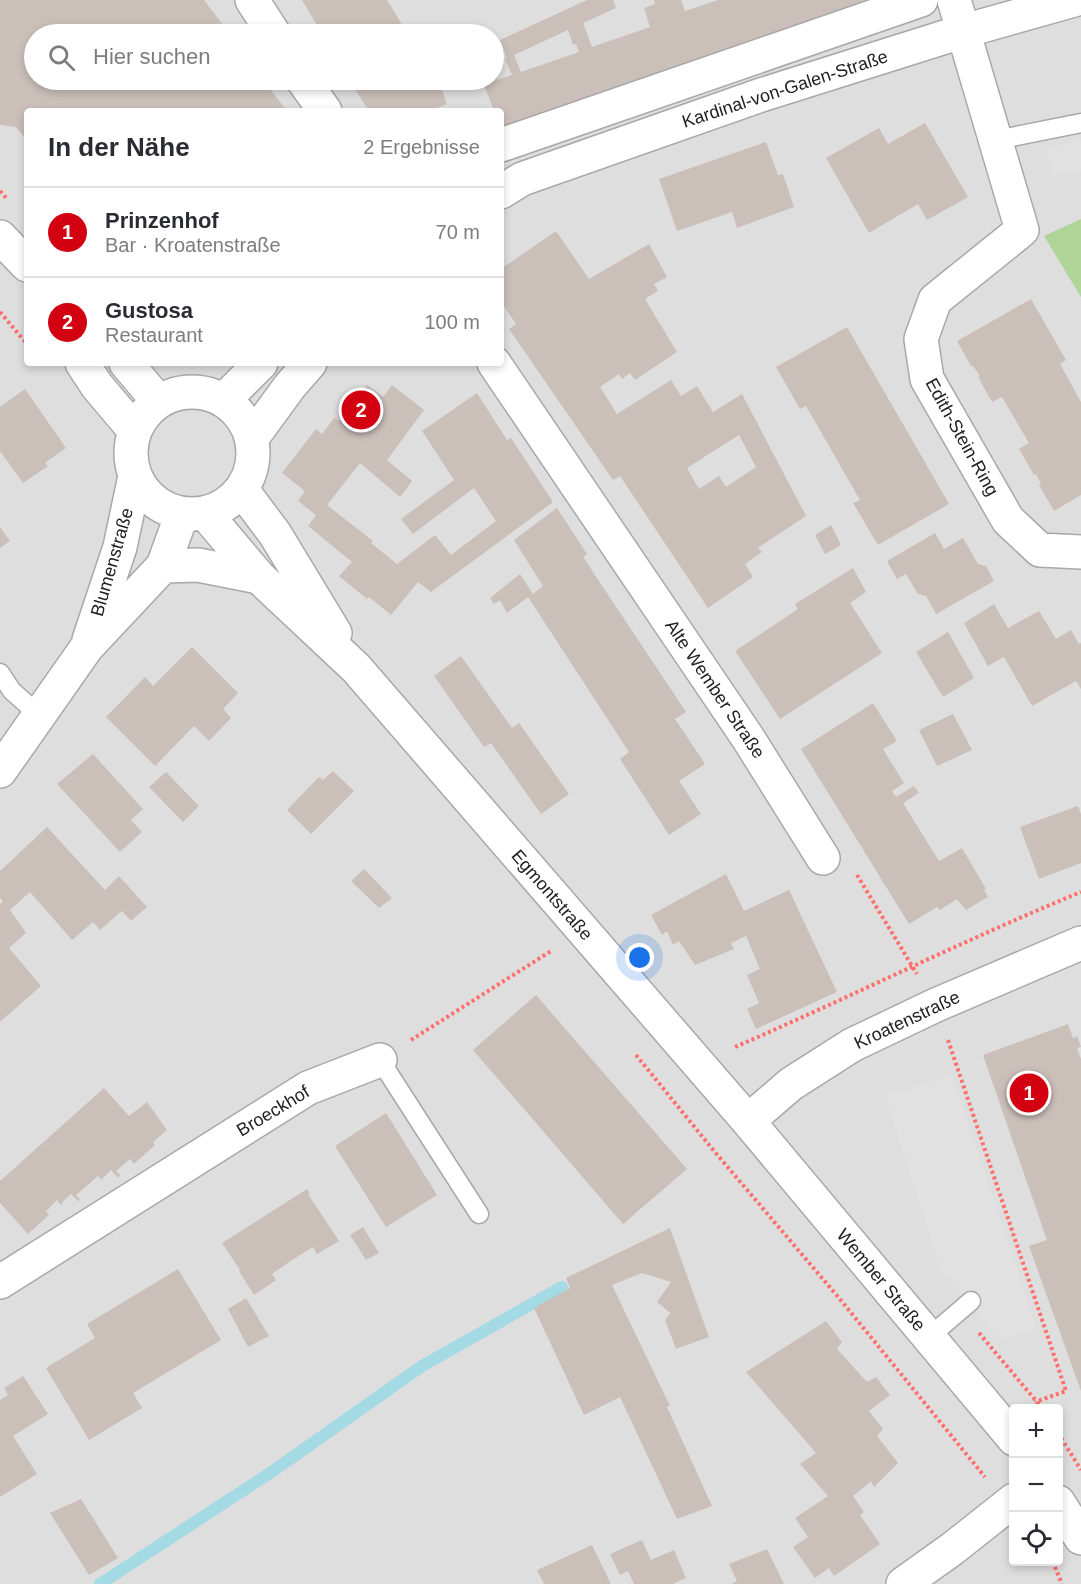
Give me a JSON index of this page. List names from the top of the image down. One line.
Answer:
{"streets":{"street":["Kardinal-von-Galen-Straße","Edith-Stein-Ring","Blumenstraße","Alte Wember Straße","Egmontstraße","Kroatenstraße","Broeckhof","Wember Straße"]},"crossings":[["Kardinal-von-Galen-Straße","Edith-Stein-Ring"],["Blumenstraße","Egmontstraße"],["Egmontstraße","Kroatenstraße"],["Egmontstraße","Wember Straße"],["Kroatenstraße","Wember Straße"]],"page":{"search":"Hier suchen","heading":["In der Nähe","2 Ergebnisse"],"list":[{"mark":"1","name":"Prinzenhof","note":"Bar · Kroatenstraße","value":"70 m"},{"mark":"2","name":"Gustosa","note":"Restaurant","value":"100 m"}],"pins":["2","1"],"map_buttons":["+","−"]}}
